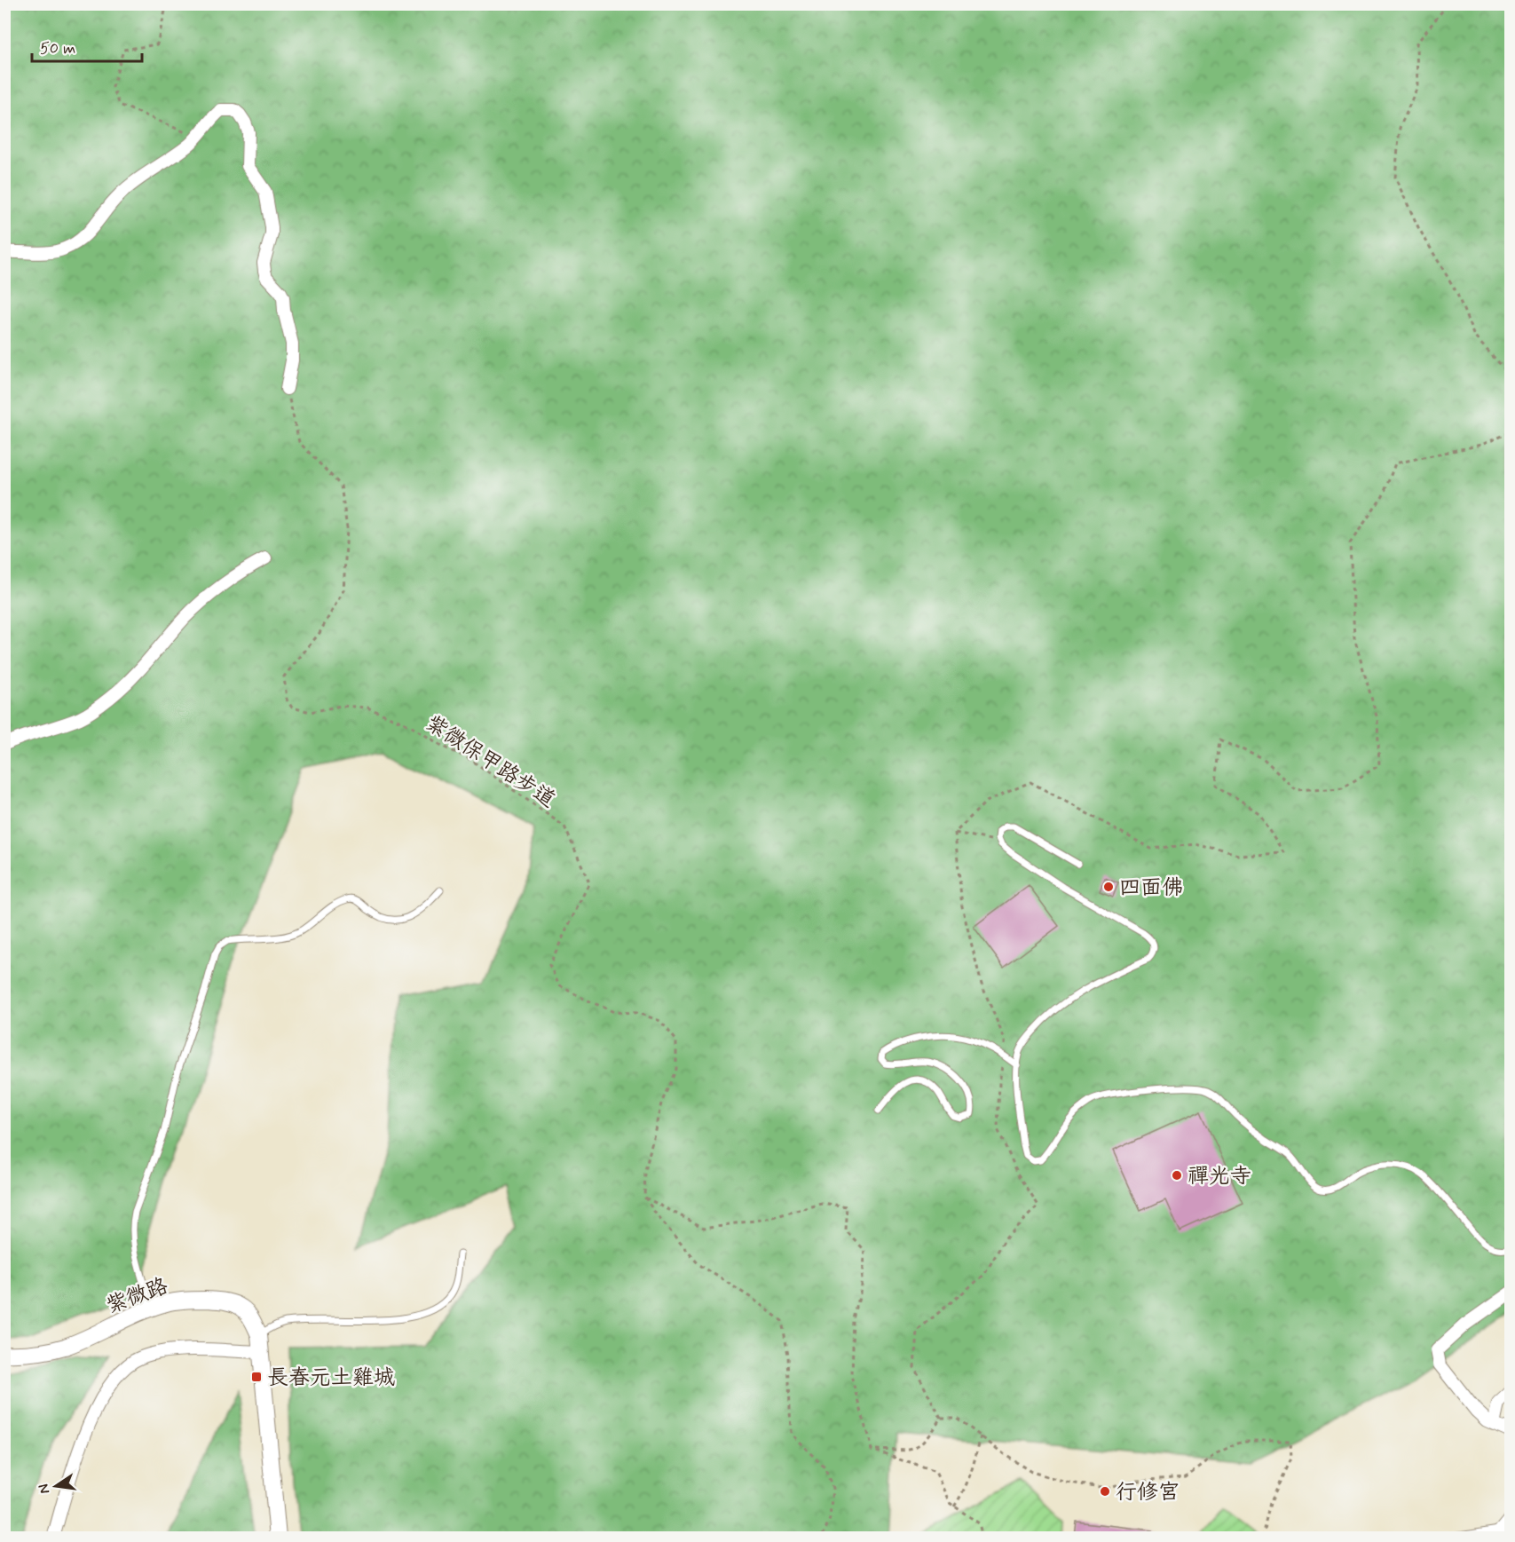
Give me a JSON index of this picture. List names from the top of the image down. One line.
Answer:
{"streets":{"street":["紫微路"],"path":["紫微保甲路步道"]},"places":{"other":["四面佛","禪光寺","行修宮"],"transit":["長春元土雞城"]},"scale_bar":"50 m","north":"left"}
